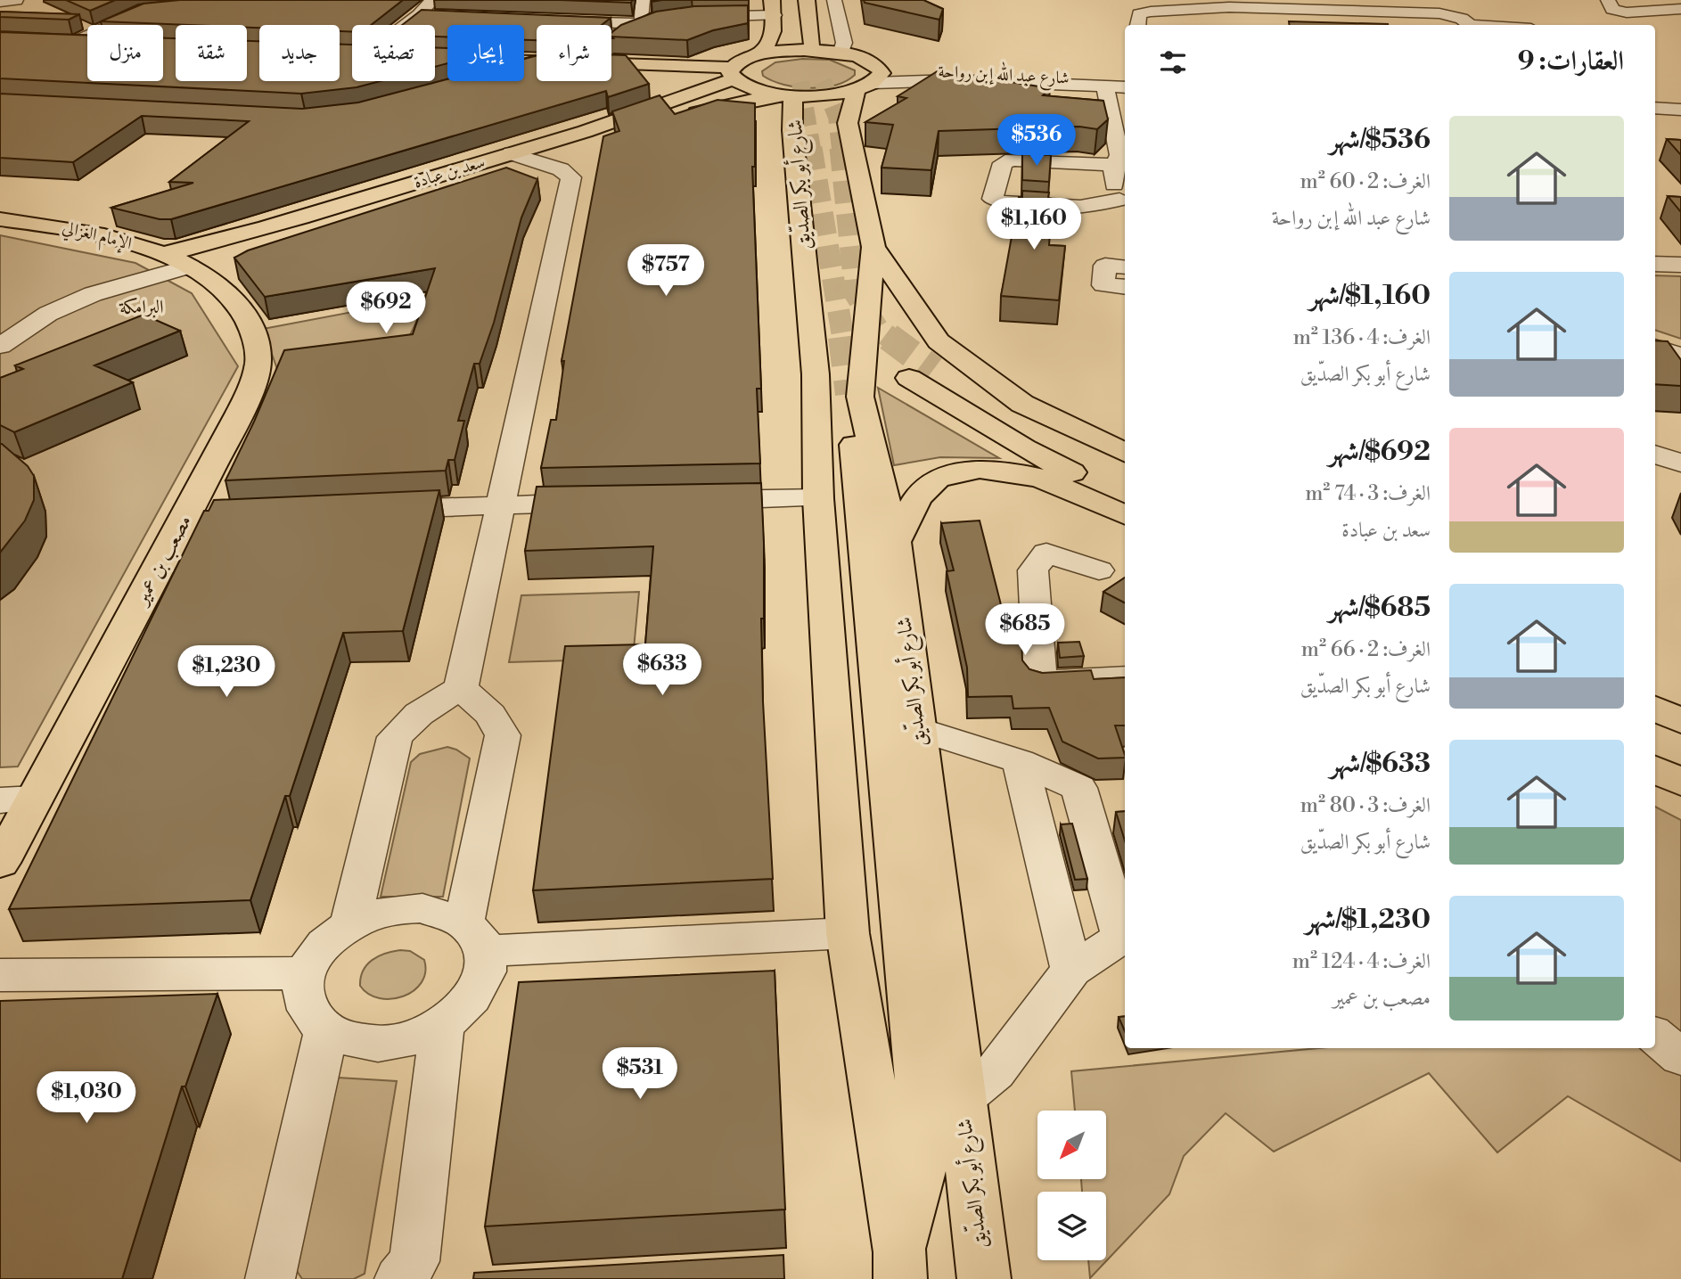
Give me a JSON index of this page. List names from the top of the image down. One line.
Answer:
{"streets":{"main road":["سعد بن عبادة","شارع أبو بكر الصدّيق","الإمام الغزالي","مصعب بن عمير"],"street":["شارع عبد الله إبن رواحة"]},"crossings":[["شارع عبد الله إبن رواحة","شارع أبو بكر الصدّيق"],["سعد بن عبادة","شارع أبو بكر الصدّيق"],["سعد بن عبادة","الإمام الغزالي"],["سعد بن عبادة","مصعب بن عمير"],["الإمام الغزالي","مصعب بن عمير"]],"districts":["البرامكة"],"north":"bottom left","page":{"chip":["شراء","إيجار","تصفية","جديد","شقة","منزل"],"heading":"العقارات: 9","list":[{"name":"$536/شهر","note":"الغرف: 2 · 60 m² · شارع عبد الله إبن رواحة"},{"name":"$1,160/شهر","note":"الغرف: 4 · 136 m² · شارع أبو بكر الصدّيق"},{"name":"$692/شهر","note":"الغرف: 3 · 74 m² · سعد بن عبادة"},{"name":"$685/شهر","note":"الغرف: 2 · 66 m² · شارع أبو بكر الصدّيق"},{"name":"$633/شهر","note":"الغرف: 3 · 80 m² · شارع أبو بكر الصدّيق"},{"name":"$1,230/شهر","note":"الغرف: 4 · 124 m² · مصعب بن عمير"}],"price":["$536","$1,160","$757","$692","$685","$633","$1,230","$531","$1,030"]}}
